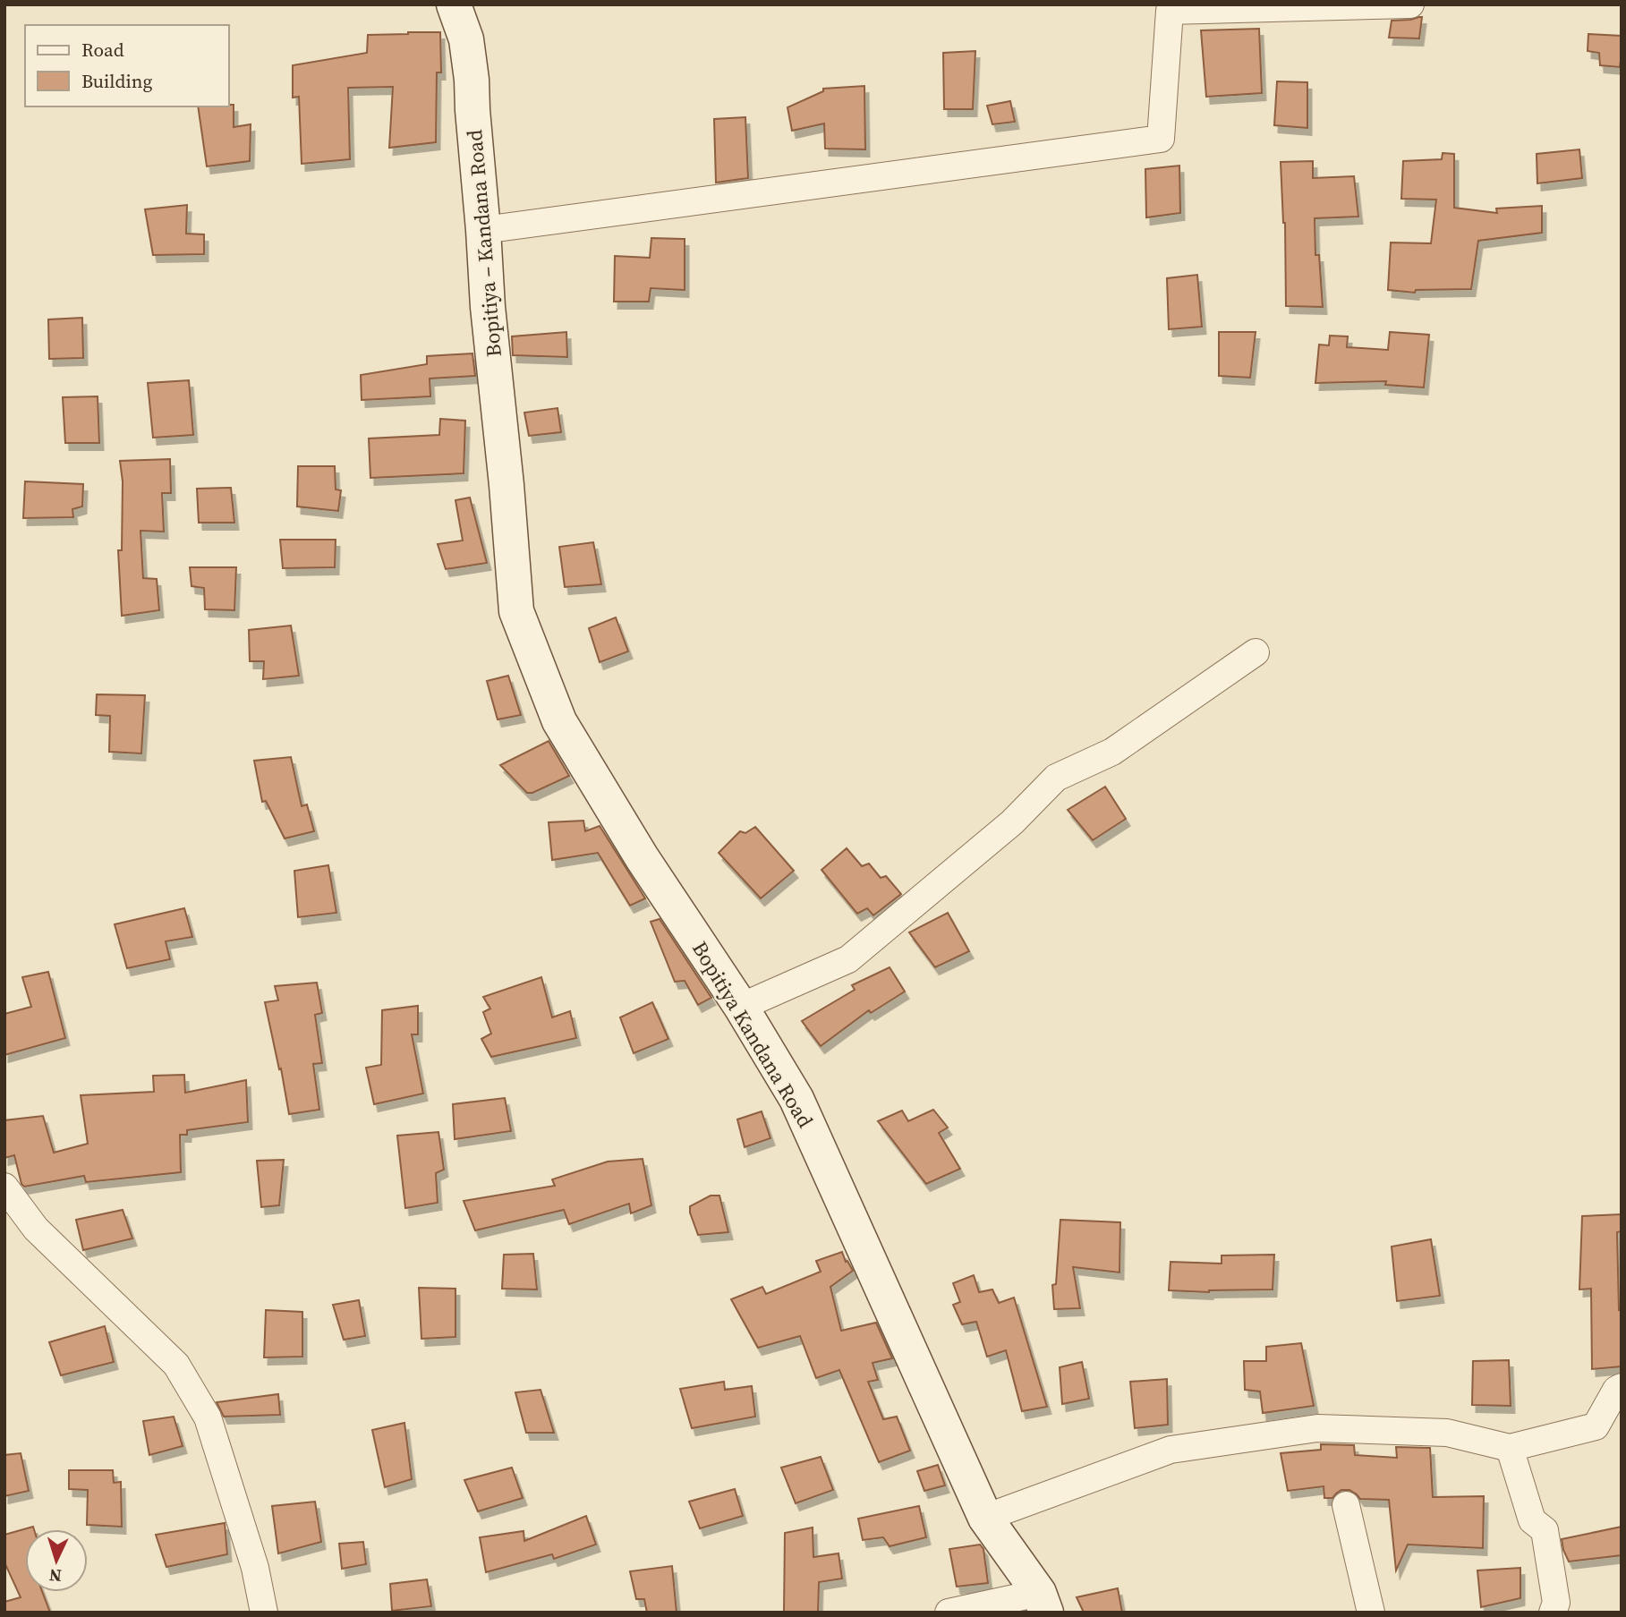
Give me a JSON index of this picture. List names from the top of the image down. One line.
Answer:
{"streets":{"main road":["Bopitiya – Kandana Road","Bopitiya Kandana Road"]},"crossings":[["Bopitiya – Kandana Road","Bopitiya Kandana Road"]],"legend":["Road","Building"],"north":"bottom"}
